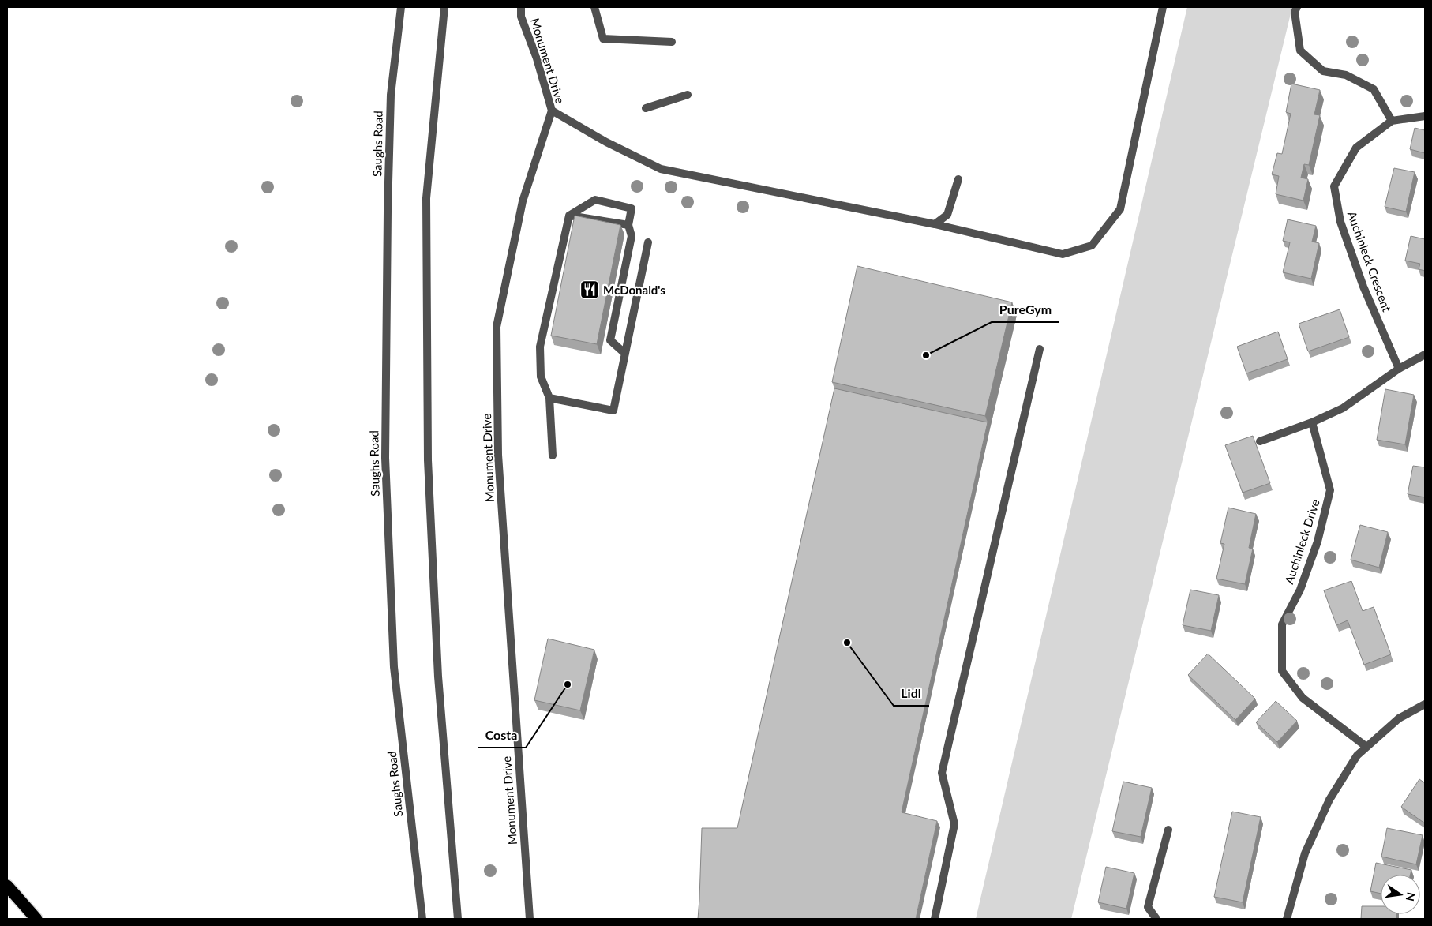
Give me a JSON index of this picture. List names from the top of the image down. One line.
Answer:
{"streets":{"street":["Monument Drive","Saughs Road","Auchinleck Crescent","Auchinleck Drive"]},"places":{"restaurant":["McDonald's"],"other":["PureGym","Lidl","Costa"]},"north":"right"}
